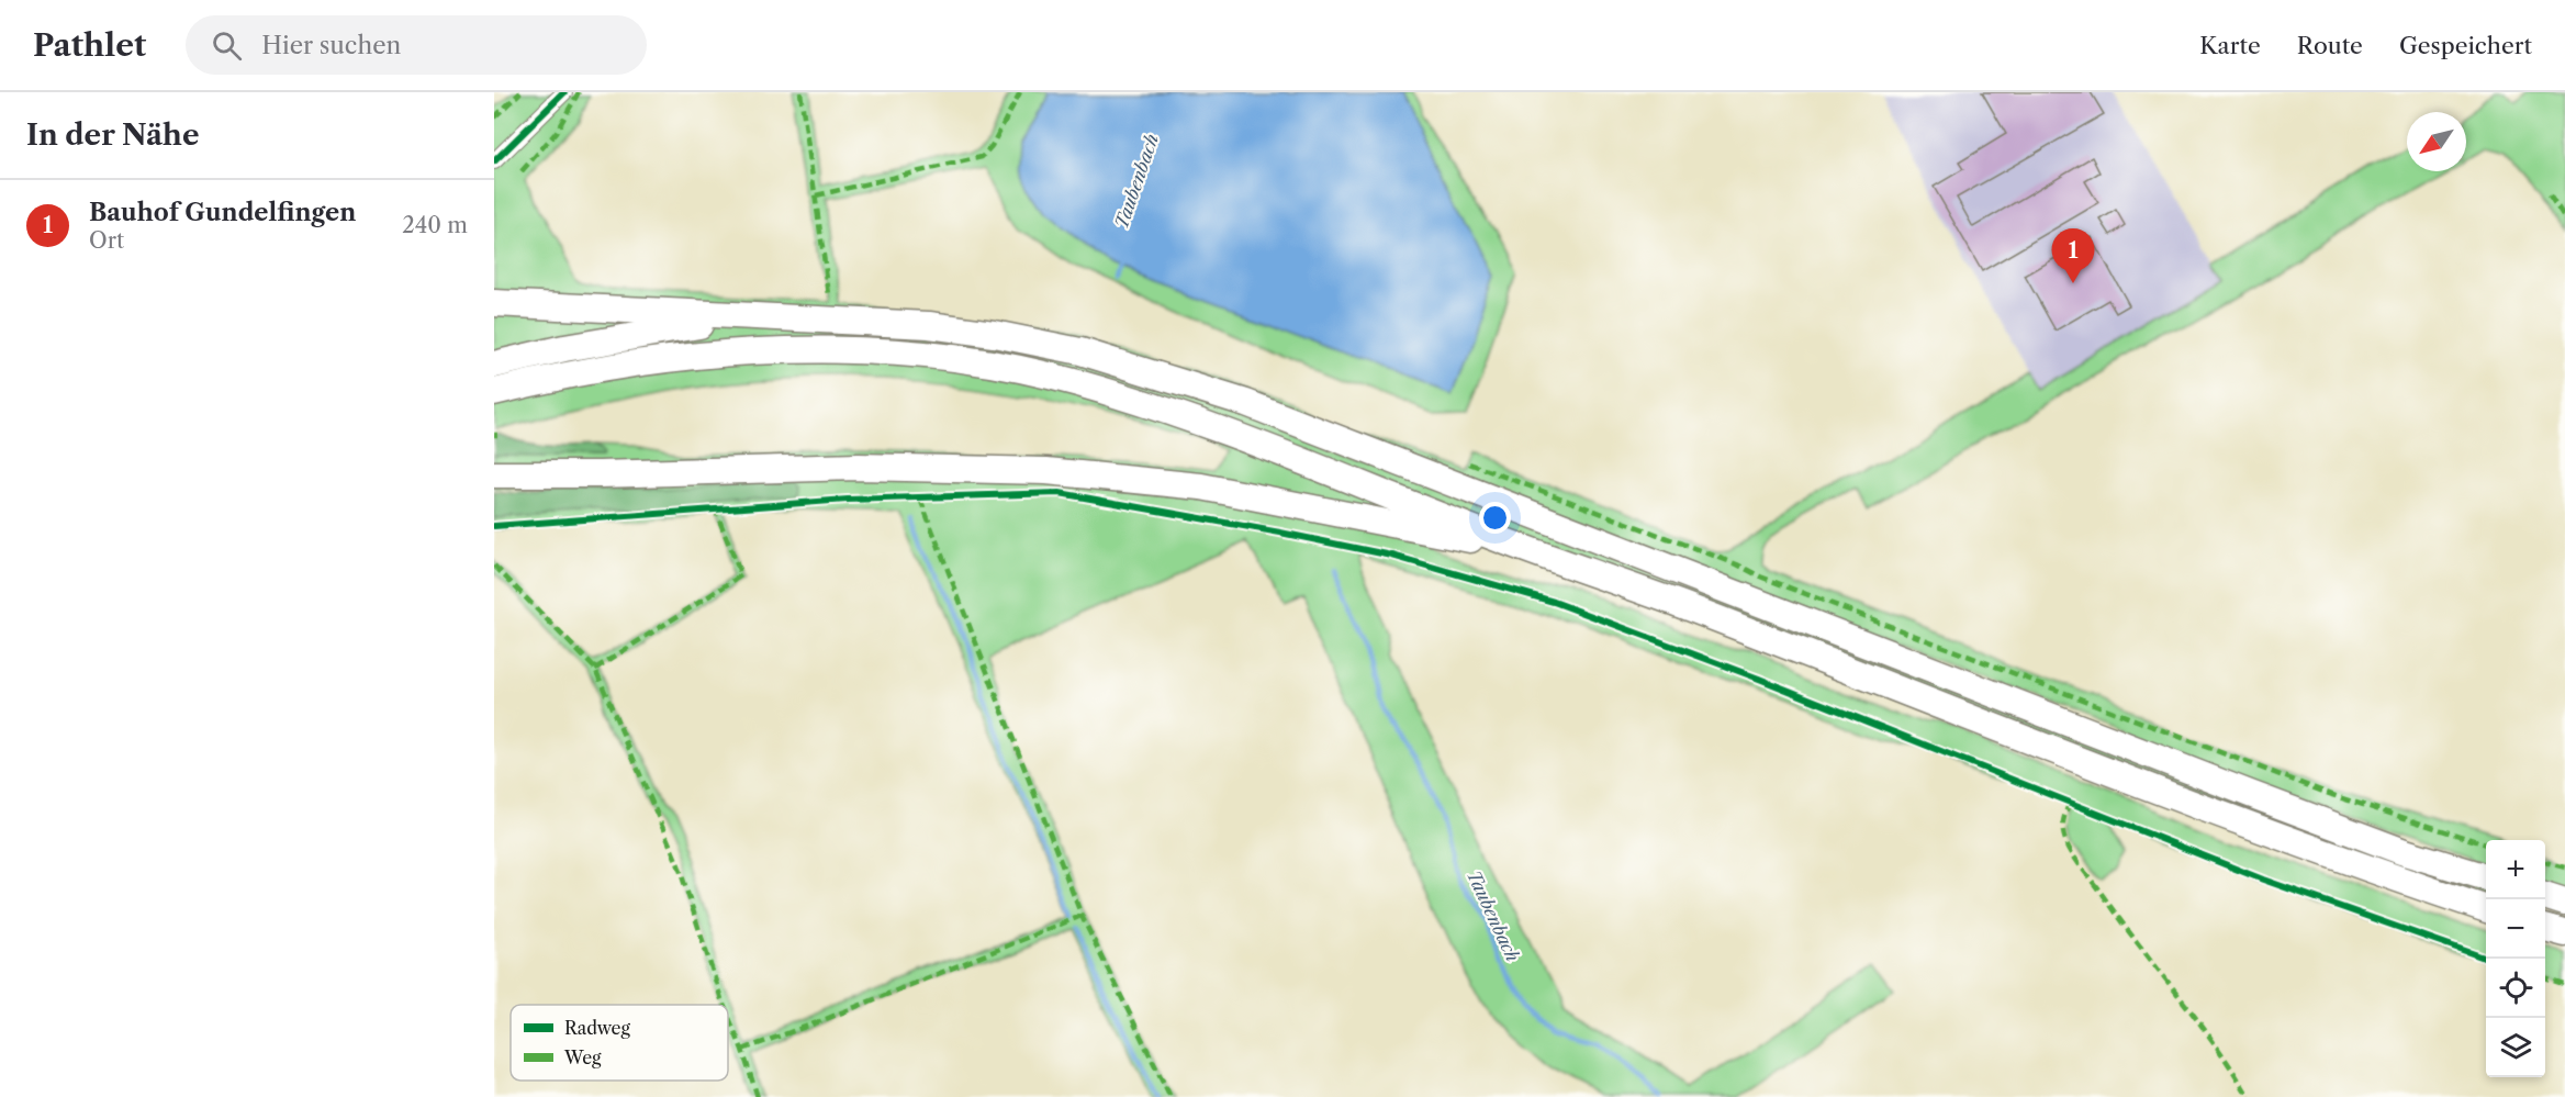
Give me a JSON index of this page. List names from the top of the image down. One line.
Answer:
{"water":["Taubenbach"],"legend":["Radweg","Weg"],"north":"bottom left","page":{"header":"Pathlet","search":"Hier suchen","nav":["Karte","Route","Gespeichert"],"heading":"In der Nähe","list":[{"mark":"1","name":"Bauhof Gundelfingen","note":"Ort","value":"240 m"}],"pins":"1","map_buttons":["+","−"]}}
